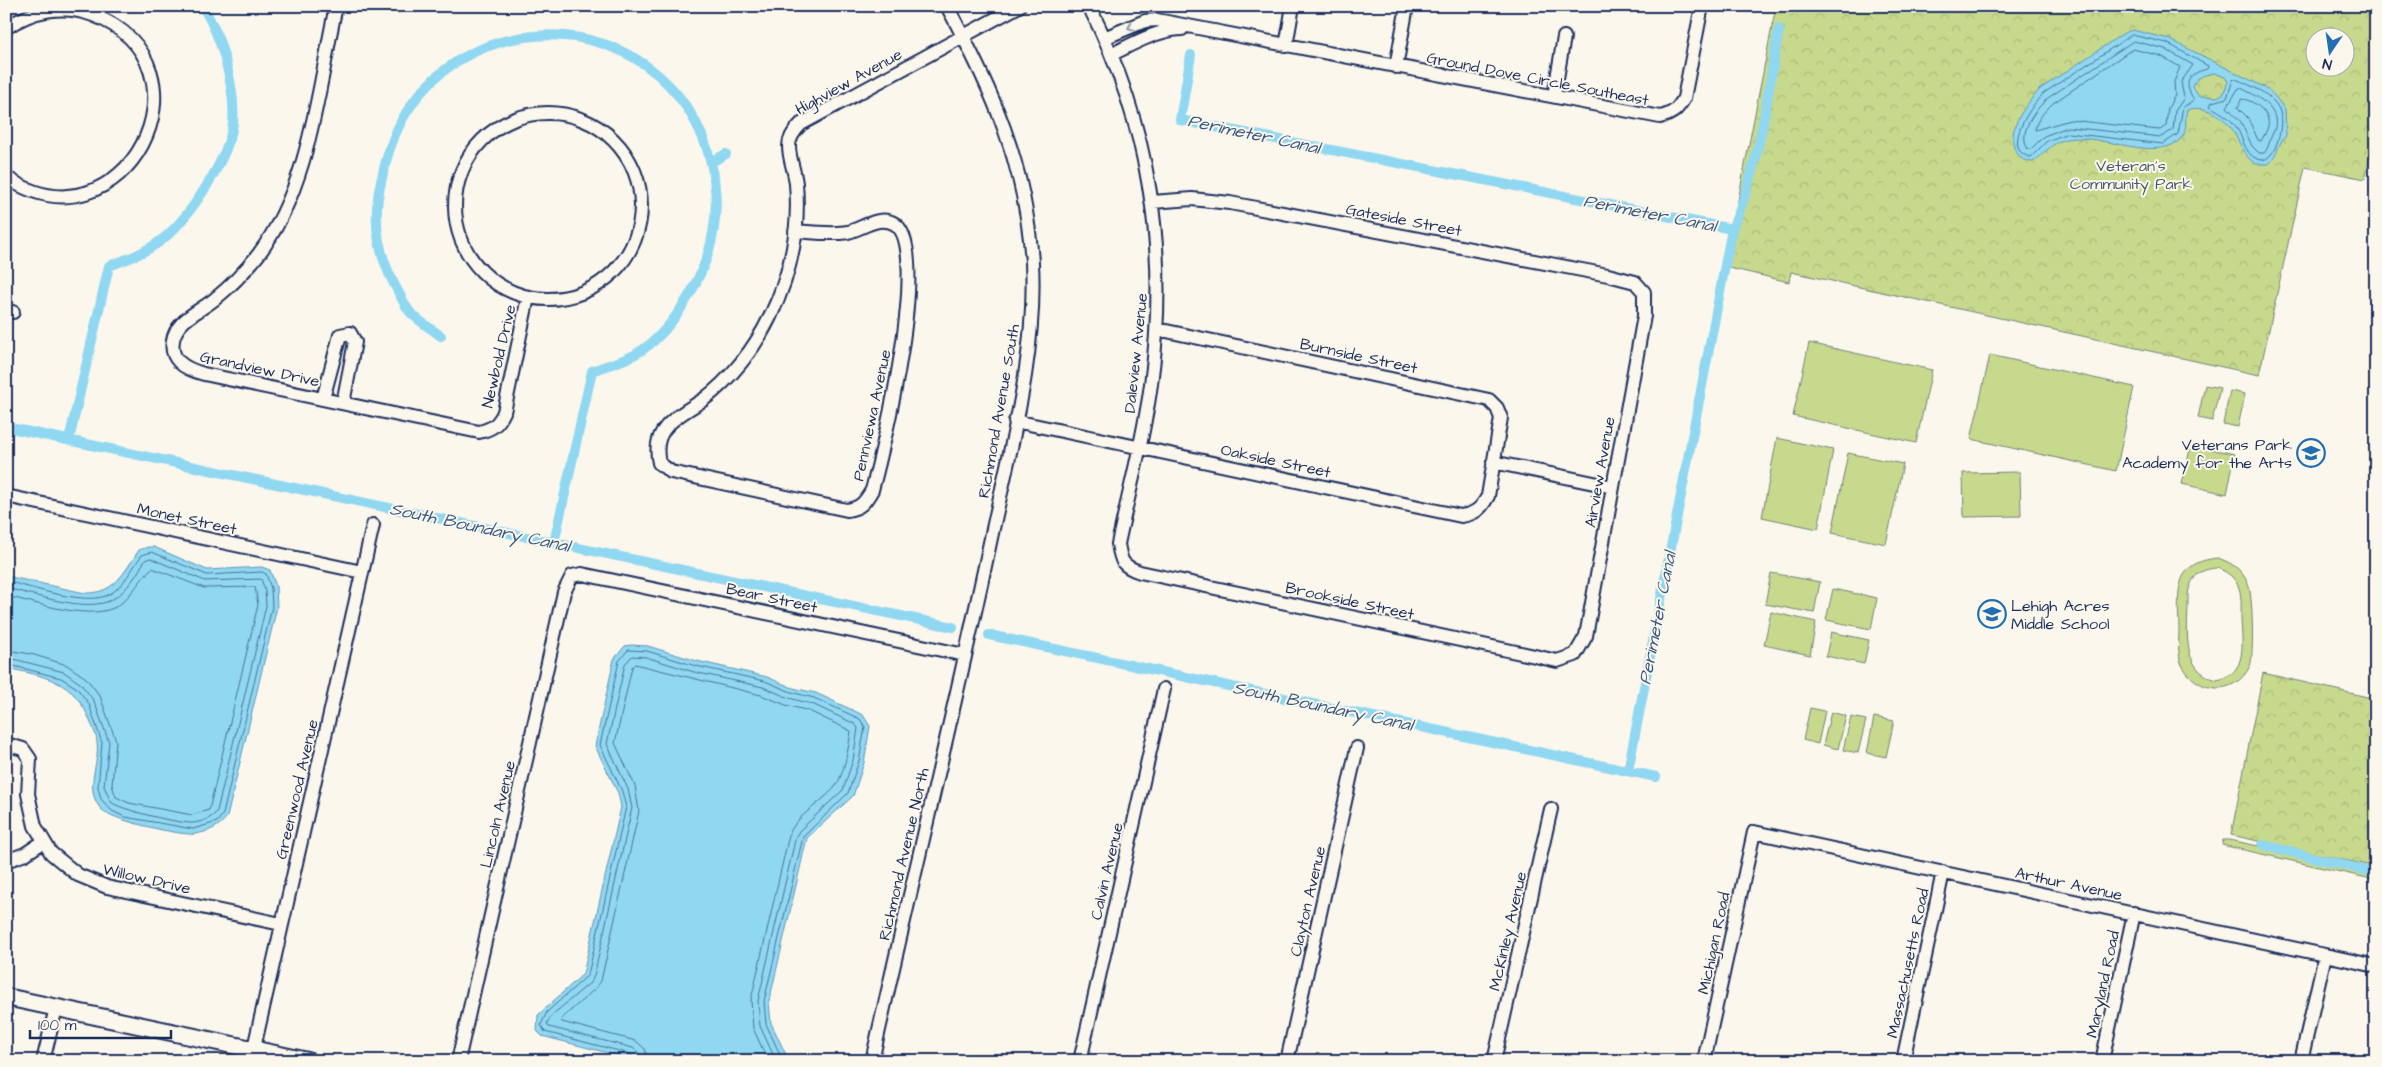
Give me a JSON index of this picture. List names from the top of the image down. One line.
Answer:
{"streets":{"street":["Ground Dove Circle Southeast","Highview Avenue","Gateside Street","Daleview Avenue","Burnside Street","Newbold Drive","Grandview Drive","Richmond Avenue South","Pennviewa Avenue","Oakside Street","Airview Avenue","Monet Street","Bear Street","Brookside Street","Greenwood Avenue","Lincoln Avenue","Richmond Avenue North","Calvin Avenue","Willow Drive","Arthur Avenue","Clayton Avenue","McKinley Avenue","Michigan Road","Massachusetts Road","Maryland Road"]},"crossings":[["Ground Dove Circle Southeast","Daleview Avenue"],["Highview Avenue","Richmond Avenue South"],["Highview Avenue","Pennviewa Avenue"],["Gateside Street","Daleview Avenue"],["Gateside Street","Airview Avenue"],["Daleview Avenue","Burnside Street"],["Daleview Avenue","Oakside Street"],["Daleview Avenue","Brookside Street"],["Burnside Street","Oakside Street"],["Newbold Drive","Grandview Drive"],["Richmond Avenue South","Oakside Street"],["Richmond Avenue South","Bear Street"],["Richmond Avenue South","Richmond Avenue North"],["Airview Avenue","Brookside Street"],["Monet Street","Greenwood Avenue"],["Bear Street","Lincoln Avenue"],["Bear Street","Richmond Avenue North"],["Greenwood Avenue","Willow Drive"],["Arthur Avenue","Michigan Road"],["Arthur Avenue","Massachusetts Road"],["Arthur Avenue","Maryland Road"]],"water":["Perimeter Canal","South Boundary Canal"],"parks":["Veteran's Community Park"],"places":{"school or university":["Veterans Park Academy for the Arts","Lehigh Acres Middle School"]},"scale_bar":"100 m","north":"bottom"}
